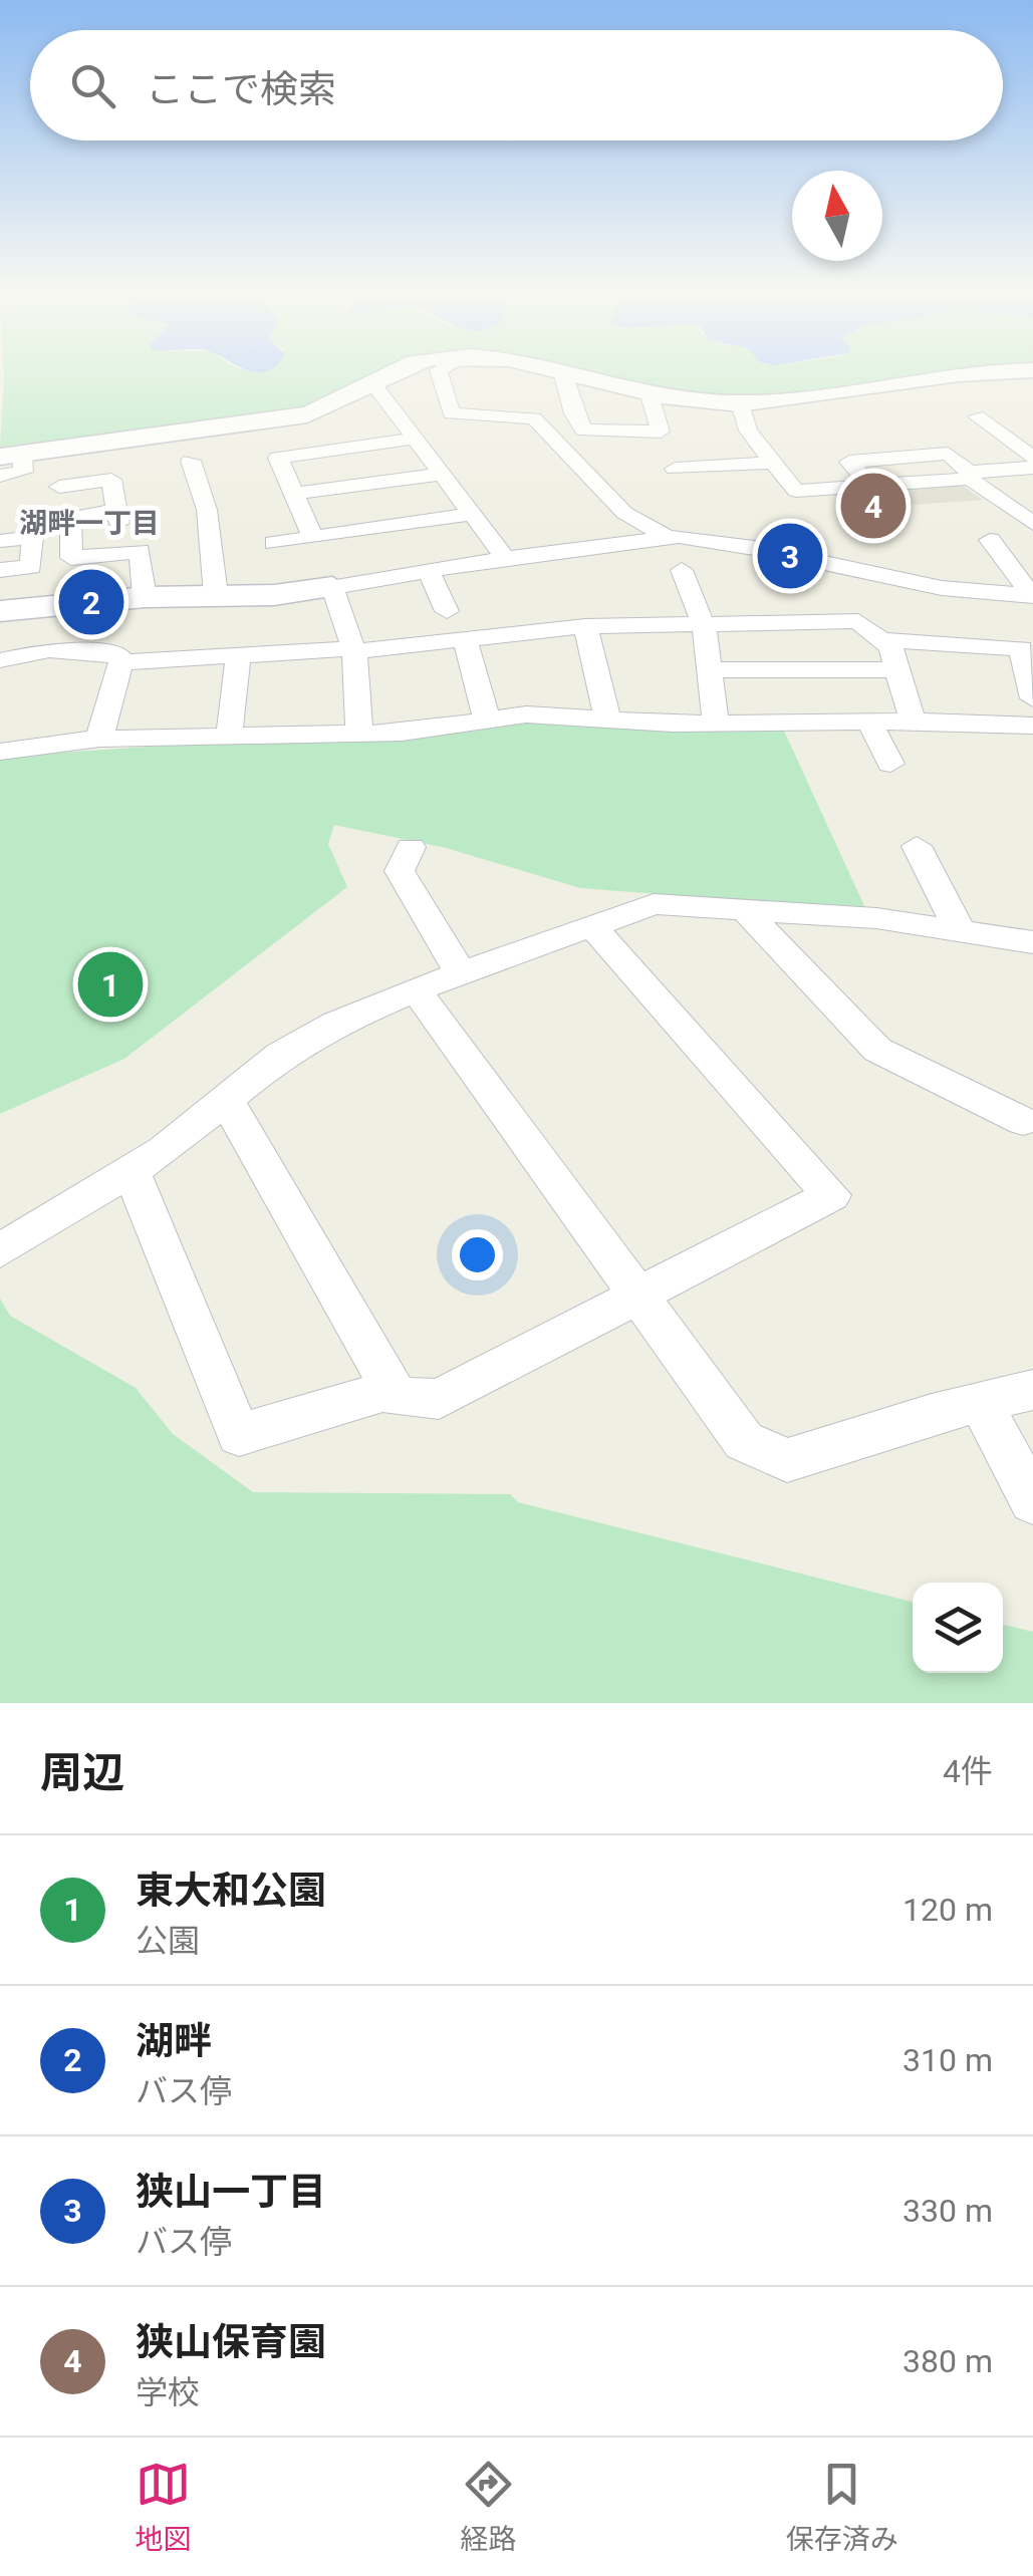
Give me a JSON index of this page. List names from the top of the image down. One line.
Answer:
{"districts":["湖畔一丁目"],"north":"top","page":{"search":"ここで検索","pins":["4","3","2","1"],"heading":["周辺","4件"],"list":[{"mark":"1","name":"東大和公園","note":"公園","value":"120 m"},{"mark":"2","name":"湖畔","note":"バス停","value":"310 m"},{"mark":"3","name":"狭山一丁目","note":"バス停","value":"330 m"},{"mark":"4","name":"狭山保育園","note":"学校","value":"380 m"}],"nav":["地図","経路","保存済み"]}}
